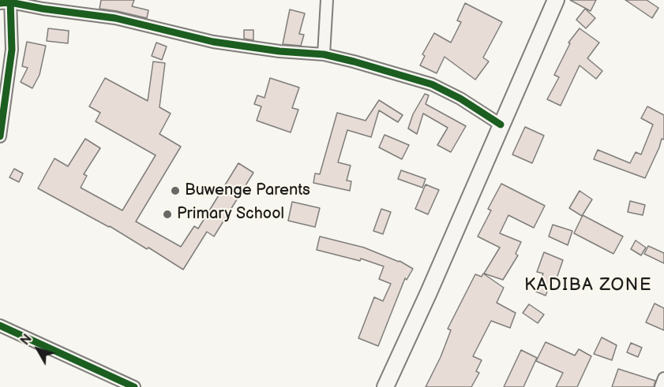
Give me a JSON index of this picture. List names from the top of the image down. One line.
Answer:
{"districts":["KADIBA ZONE"],"places":["Buwenge Parents","Primary School"],"north":"top left"}
